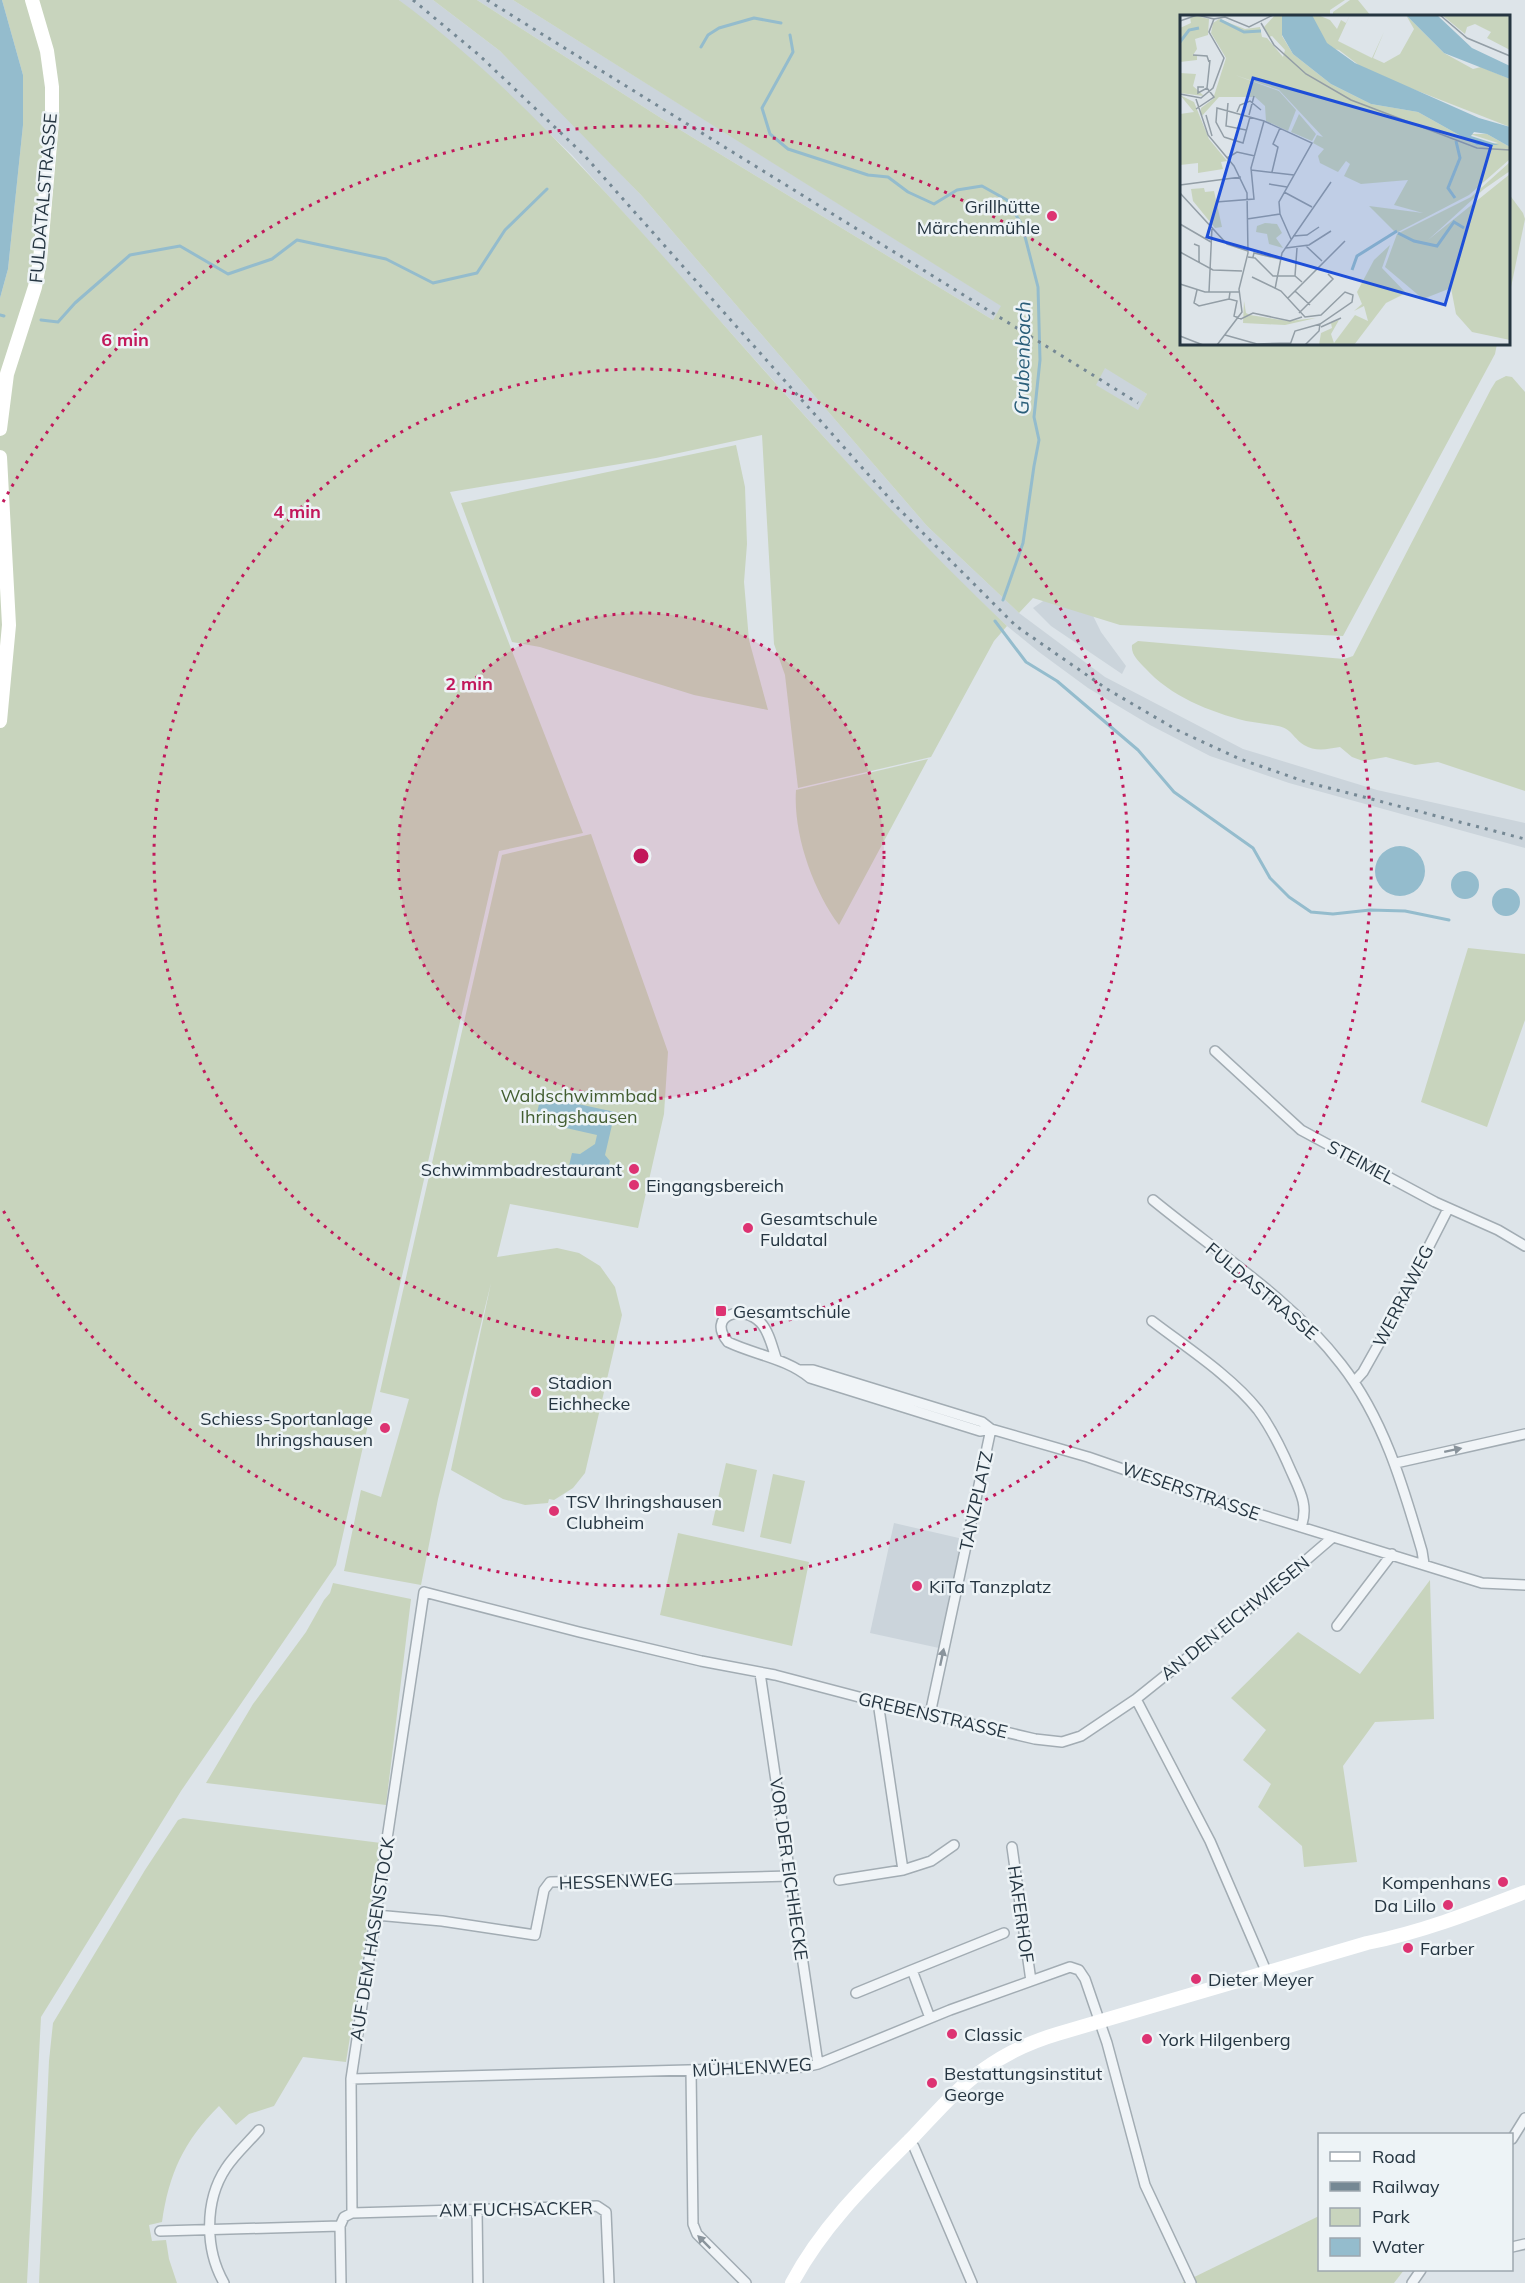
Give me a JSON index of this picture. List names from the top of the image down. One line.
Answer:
{"streets":{"street":["FULDATALSTRASSE","STEIMEL","FULDASTRASSE","WERRAWEG","WESERSTRASSE","TANZPLATZ","AN DEN EICHWIESEN","GREBENSTRASSE","VOR DER EICHHECKE","HESSENWEG","HAFERHOF","AUF DEM HASENSTOCK","MÜHLENWEG","AM FUCHSACKER"]},"crossings":[["STEIMEL","WERRAWEG"],["FULDASTRASSE","WERRAWEG"],["FULDASTRASSE","WESERSTRASSE"],["WESERSTRASSE","TANZPLATZ"],["WESERSTRASSE","AN DEN EICHWIESEN"],["TANZPLATZ","GREBENSTRASSE"],["AN DEN EICHWIESEN","GREBENSTRASSE"],["GREBENSTRASSE","VOR DER EICHHECKE"],["GREBENSTRASSE","AUF DEM HASENSTOCK"],["VOR DER EICHHECKE","HESSENWEG"],["VOR DER EICHHECKE","MÜHLENWEG"],["HESSENWEG","AUF DEM HASENSTOCK"],["HAFERHOF","MÜHLENWEG"],["AUF DEM HASENSTOCK","MÜHLENWEG"],["AUF DEM HASENSTOCK","AM FUCHSACKER"]],"one_way":["TANZPLATZ"],"water":["Grubenbach"],"parks":["Waldschwimmbad Ihringshausen"],"places":{"other":["Grillhütte Märchenmühle","Schwimmbadrestaurant","Eingangsbereich","Gesamtschule Fuldatal","Stadion Eichhecke","Schiess-Sportanlage Ihringshausen","TSV Ihringshausen Clubheim","KiTa Tanzplatz","Kompenhans","Da Lillo","Farber","Dieter Meyer","Classic","York Hilgenberg","Bestattungsinstitut George"],"transit":["Gesamtschule"]},"legend":["Road","Railway","Park","Water"],"rings":["6 min","4 min","2 min"]}
